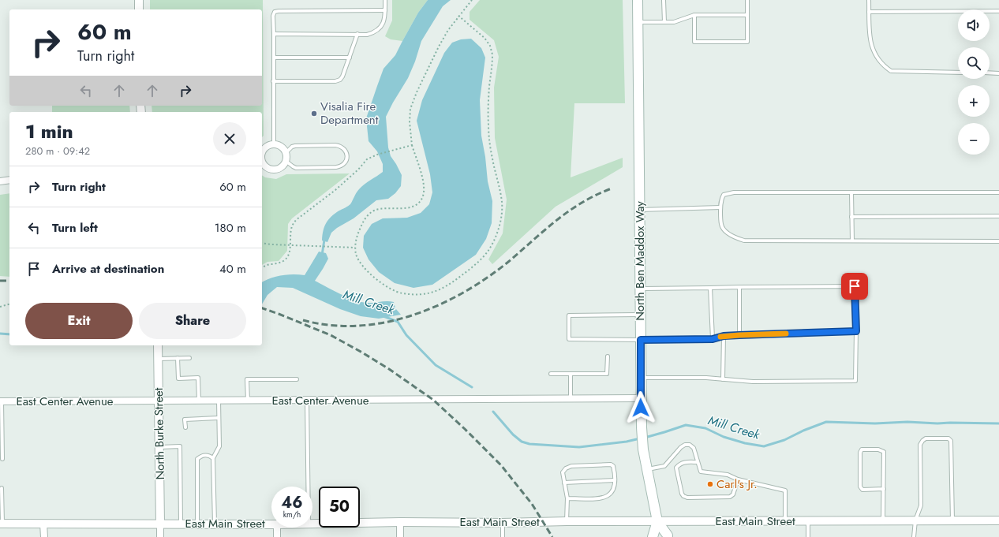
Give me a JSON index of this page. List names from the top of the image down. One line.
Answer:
{"streets":{"main road":["North Ben Maddox Way"],"street":["East Center Avenue","North Burke Street","East Main Street"]},"crossings":[["North Ben Maddox Way","East Center Avenue"],["North Ben Maddox Way","East Main Street"],["East Center Avenue","North Burke Street"],["North Burke Street","East Main Street"]],"water":["Mill Creek"],"places":["Visalia Fire Department","Carl's Jr."],"page":{"map_buttons":["+","−"],"turn":["60 m","Turn right"],"heading":["1 min","280 m · 09:42"],"list":[{"name":"Turn right","value":"60 m"},{"name":"Turn left","value":"180 m"},{"name":"Arrive at destination","value":"40 m"}],"buttons":["Exit","Share"],"speed":"46 km/h","limit":"50"}}
